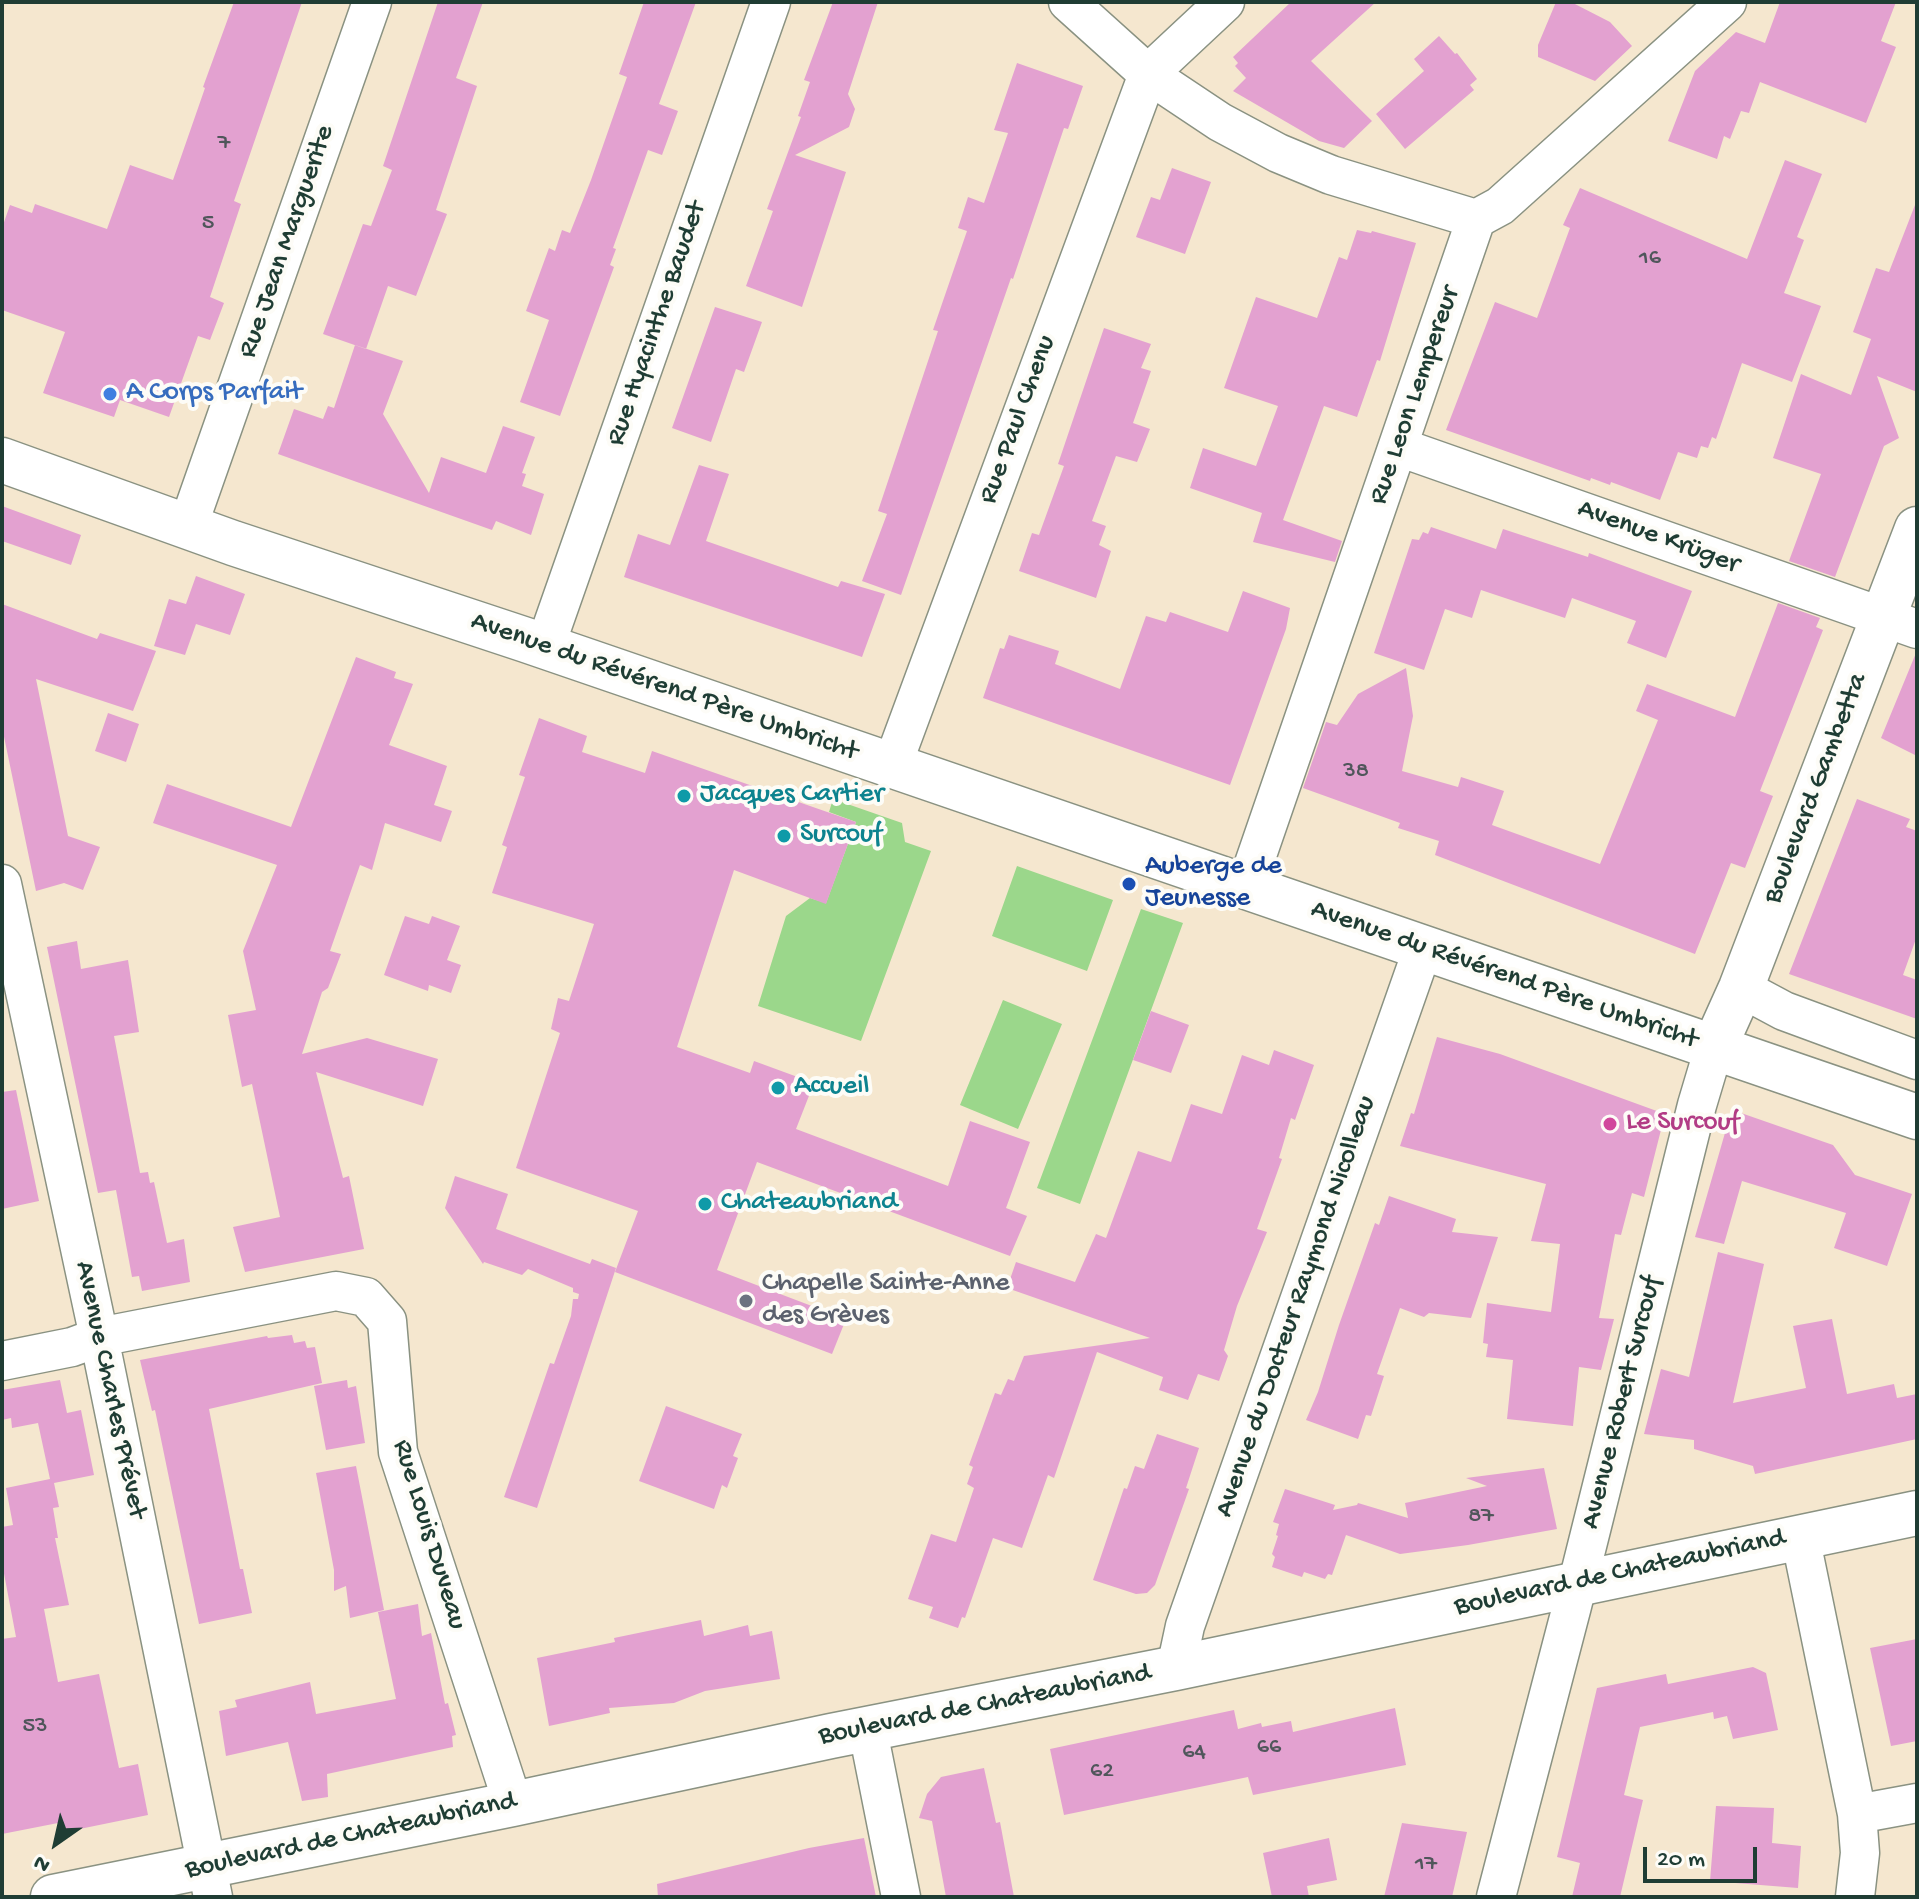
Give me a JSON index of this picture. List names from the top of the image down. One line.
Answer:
{"streets":{"main road":["Avenue du Révérend Père Umbricht","Boulevard Gambetta","Boulevard de Chateaubriand"],"street":["Rue Jean Marguerite","Rue Hyacinthe Baudet","Rue Leon Lempereur","Rue Paul Chenu","Avenue Krüger","Avenue du Docteur Raymond Nicolleau","Avenue Charles Prévet","Avenue Robert Surcouf","Rue Louis Duveau"]},"crossings":[["Rue Jean Marguerite","Avenue du Révérend Père Umbricht"],["Rue Hyacinthe Baudet","Avenue du Révérend Père Umbricht"],["Rue Leon Lempereur","Avenue Krüger"],["Rue Leon Lempereur","Avenue du Révérend Père Umbricht"],["Rue Paul Chenu","Avenue du Révérend Père Umbricht"],["Avenue Krüger","Boulevard Gambetta"],["Avenue du Révérend Père Umbricht","Boulevard Gambetta"],["Avenue du Révérend Père Umbricht","Avenue du Docteur Raymond Nicolleau"],["Avenue du Révérend Père Umbricht","Avenue Robert Surcouf"],["Boulevard Gambetta","Avenue Robert Surcouf"],["Avenue du Docteur Raymond Nicolleau","Boulevard de Chateaubriand"],["Avenue Charles Prévet","Rue Louis Duveau"],["Avenue Charles Prévet","Boulevard de Chateaubriand"],["Avenue Robert Surcouf","Boulevard de Chateaubriand"],["Rue Louis Duveau","Boulevard de Chateaubriand"]],"places":["A Corps Parfait","Jacques Cartier","Surcouf","Auberge de Jeunesse","Accueil","Le Surcouf","Chateaubriand","Chapelle Sainte-Anne des Grèves"],"house_numbers":["7","5","16","38","87","53","66","64","62","17"],"scale_bar":"20 m","north":"bottom left"}
